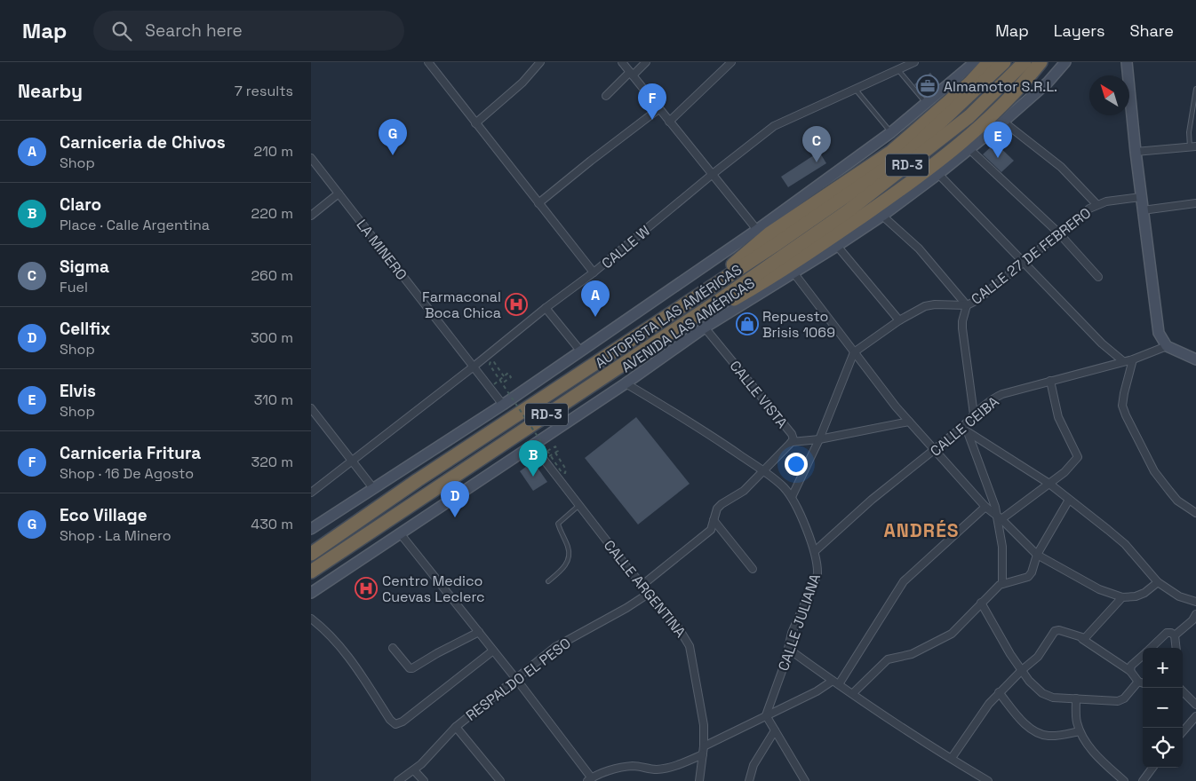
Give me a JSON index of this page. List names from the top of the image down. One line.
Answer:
{"streets":{"highway":["RD-3","AUTOPISTA LAS AMÉRICAS"],"street":["CALLE W","LA MINERO","CALLE 27 DE FEBRERO","AVENIDA LAS AMÉRICAS","CALLE VISTA","CALLE CEIBA","CALLE ARGENTINA","CALLE JULIANA","RESPALDO EL PESO"]},"crossings":[["CALLE W","LA MINERO"],["AVENIDA LAS AMÉRICAS","CALLE VISTA"],["AVENIDA LAS AMÉRICAS","CALLE ARGENTINA"],["AVENIDA LAS AMÉRICAS","CALLE JULIANA"],["CALLE VISTA","CALLE ARGENTINA"],["CALLE VISTA","CALLE JULIANA"],["CALLE CEIBA","CALLE JULIANA"],["CALLE ARGENTINA","RESPALDO EL PESO"]],"districts":["ANDRÉS"],"places":{"office":["Almamotor S.R.L."],"hospital":["Farmaconal Boca Chica","Centro Medico Cuevas Leclerc"],"shop":["Repuesto Brisis 1069"]},"north":"top left","page":{"header":"Map","search":"Search here","nav":["Map","Layers","Share"],"heading":["Nearby","7 results"],"pins":["F","G","E","C","A","B","D"],"list":[{"mark":"A","name":"Carniceria de Chivos","note":"Shop","value":"210 m"},{"mark":"B","name":"Claro","note":"Place · Calle Argentina","value":"220 m"},{"mark":"C","name":"Sigma","note":"Fuel","value":"260 m"},{"mark":"D","name":"Cellfix","note":"Shop","value":"300 m"},{"mark":"E","name":"Elvis","note":"Shop","value":"310 m"},{"mark":"F","name":"Carniceria Fritura","note":"Shop · 16 De Agosto","value":"320 m"},{"mark":"G","name":"Eco Village","note":"Shop · La Minero","value":"430 m"}],"map_buttons":["+","−"]}}
